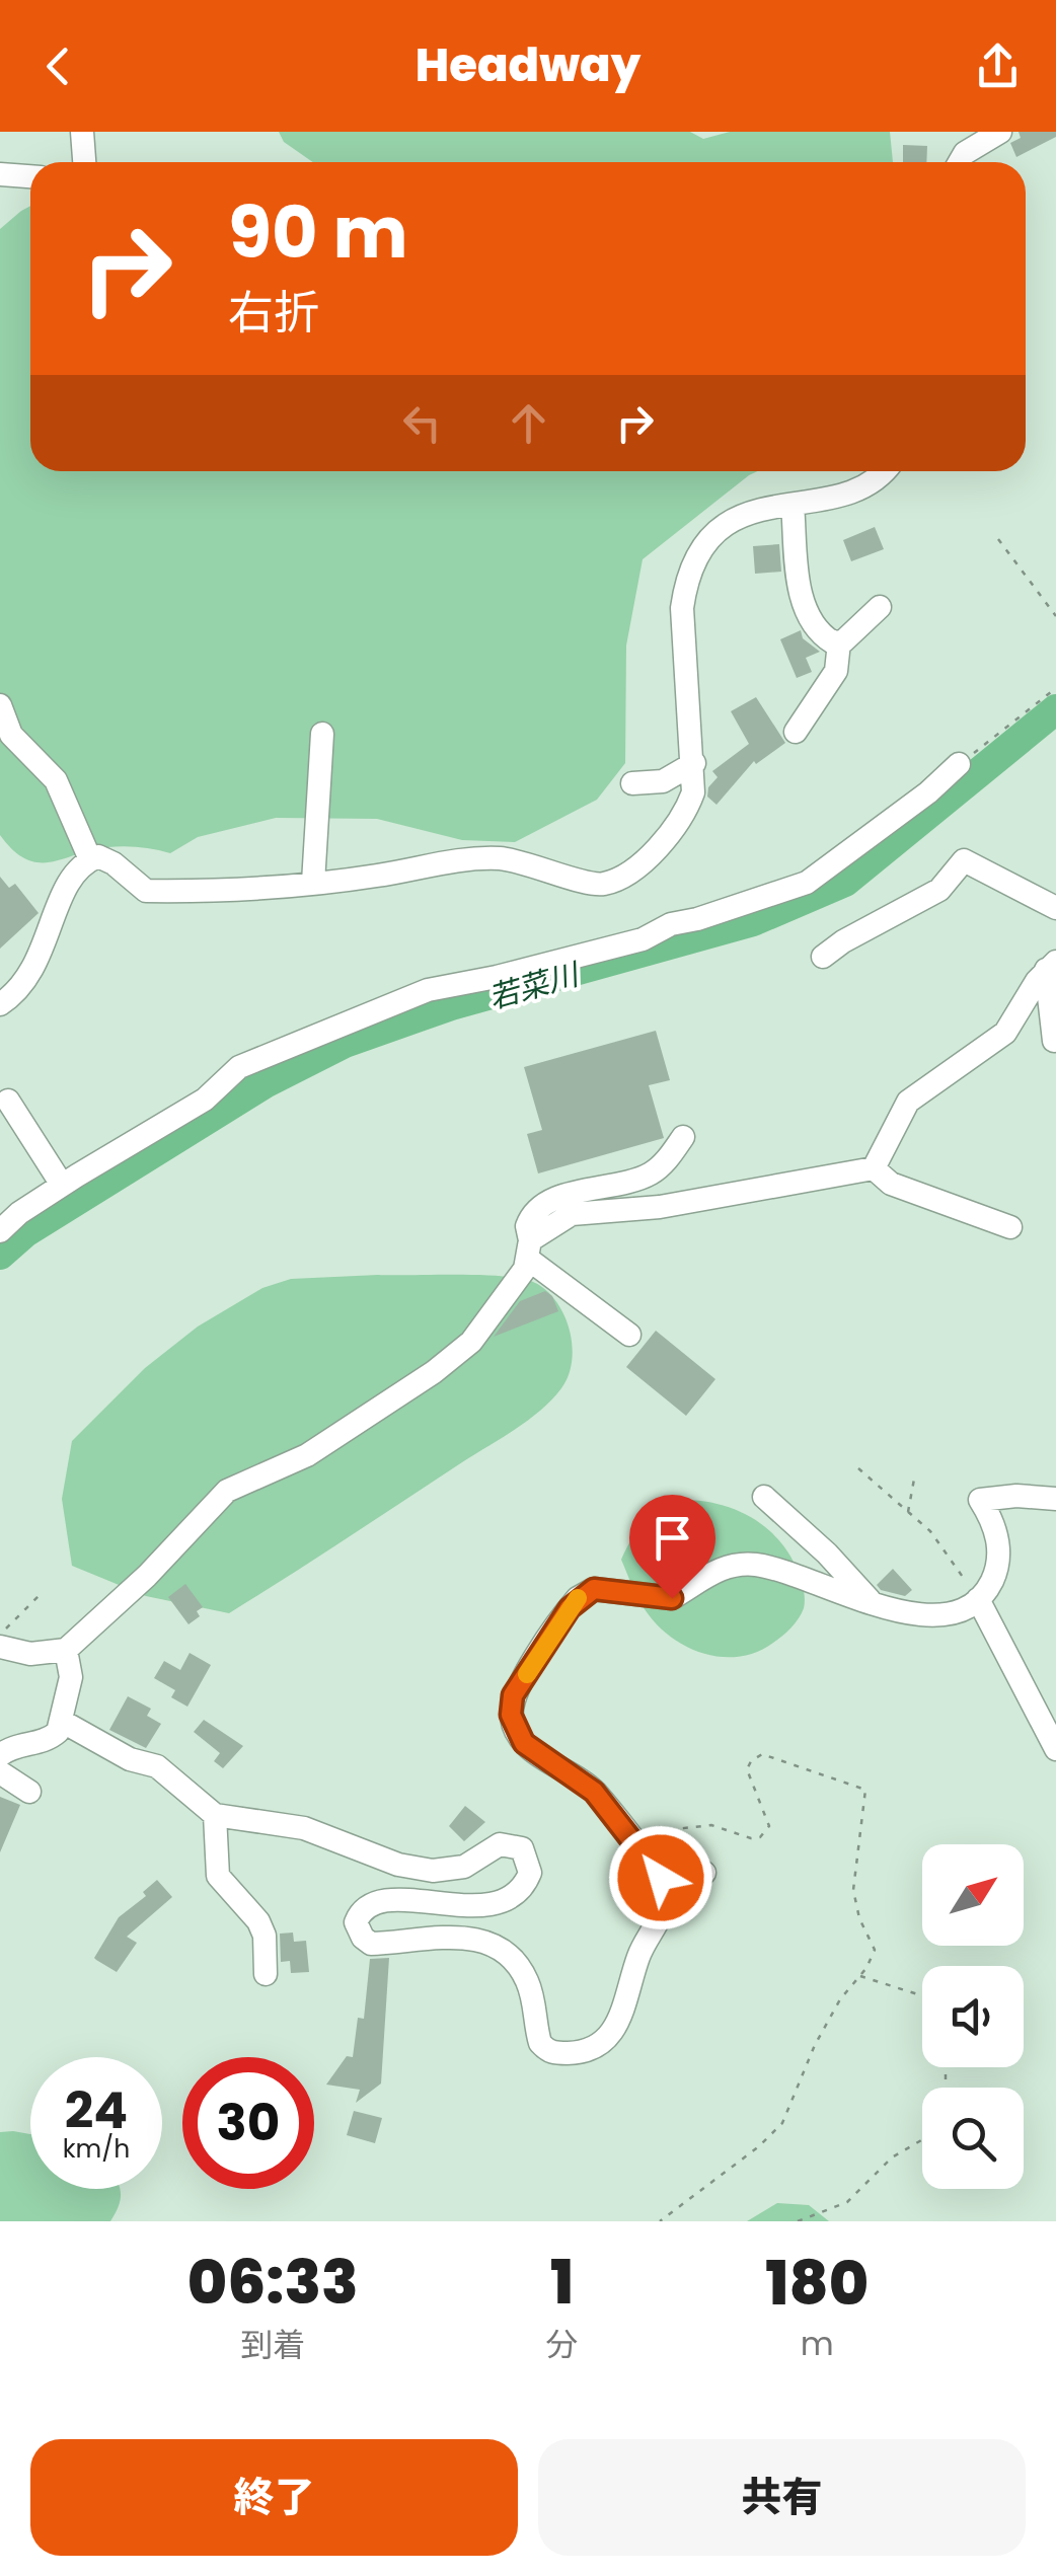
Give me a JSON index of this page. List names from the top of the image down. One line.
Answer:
{"water":["若菜川"],"north":"top right","page":{"header":"Headway","turn":["90 m","右折"],"speed":"24 km/h","limit":"30","eta":["06:33","到着","1","分","180","m"],"buttons":["終了","共有"]}}
